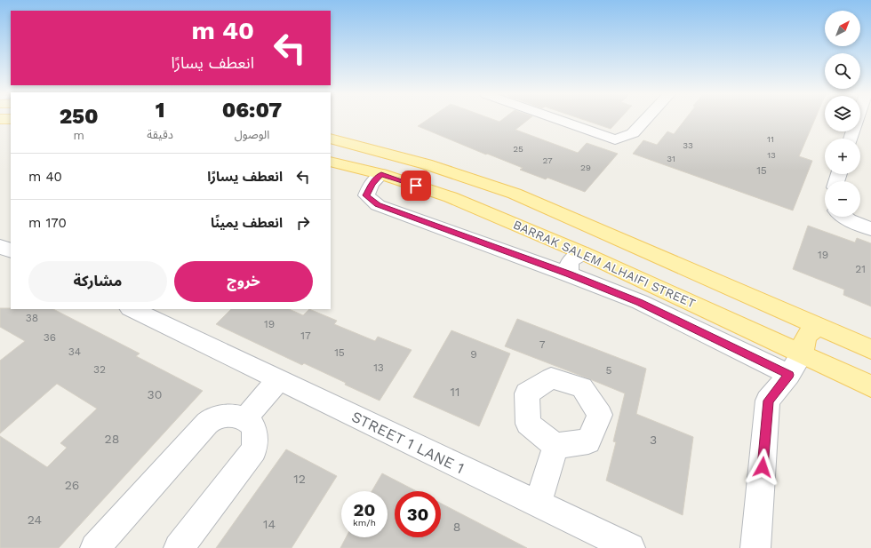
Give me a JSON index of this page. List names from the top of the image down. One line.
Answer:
{"streets":{"main road":["BARRAK SALEM ALHAIFI STREET"],"street":["STREET 1 LANE 1"]},"house_numbers":["11","33","25","13","31","27","29","15","19","21","38","19","17","36","7","34","15","9","13","32","5","11","30","28","3","12","26","24","14","8"],"north":"top right","page":{"map_buttons":["+","−"],"turn":["40 m","انعطف يسارًا"],"eta":["06:07","الوصول","1","دقيقة","250","m"],"list":[{"name":"انعطف يسارًا","value":"40 m"},{"name":"انعطف يمينًا","value":"170 m"}],"buttons":["خروج","مشاركة"],"speed":"20 km/h","limit":"30"}}
